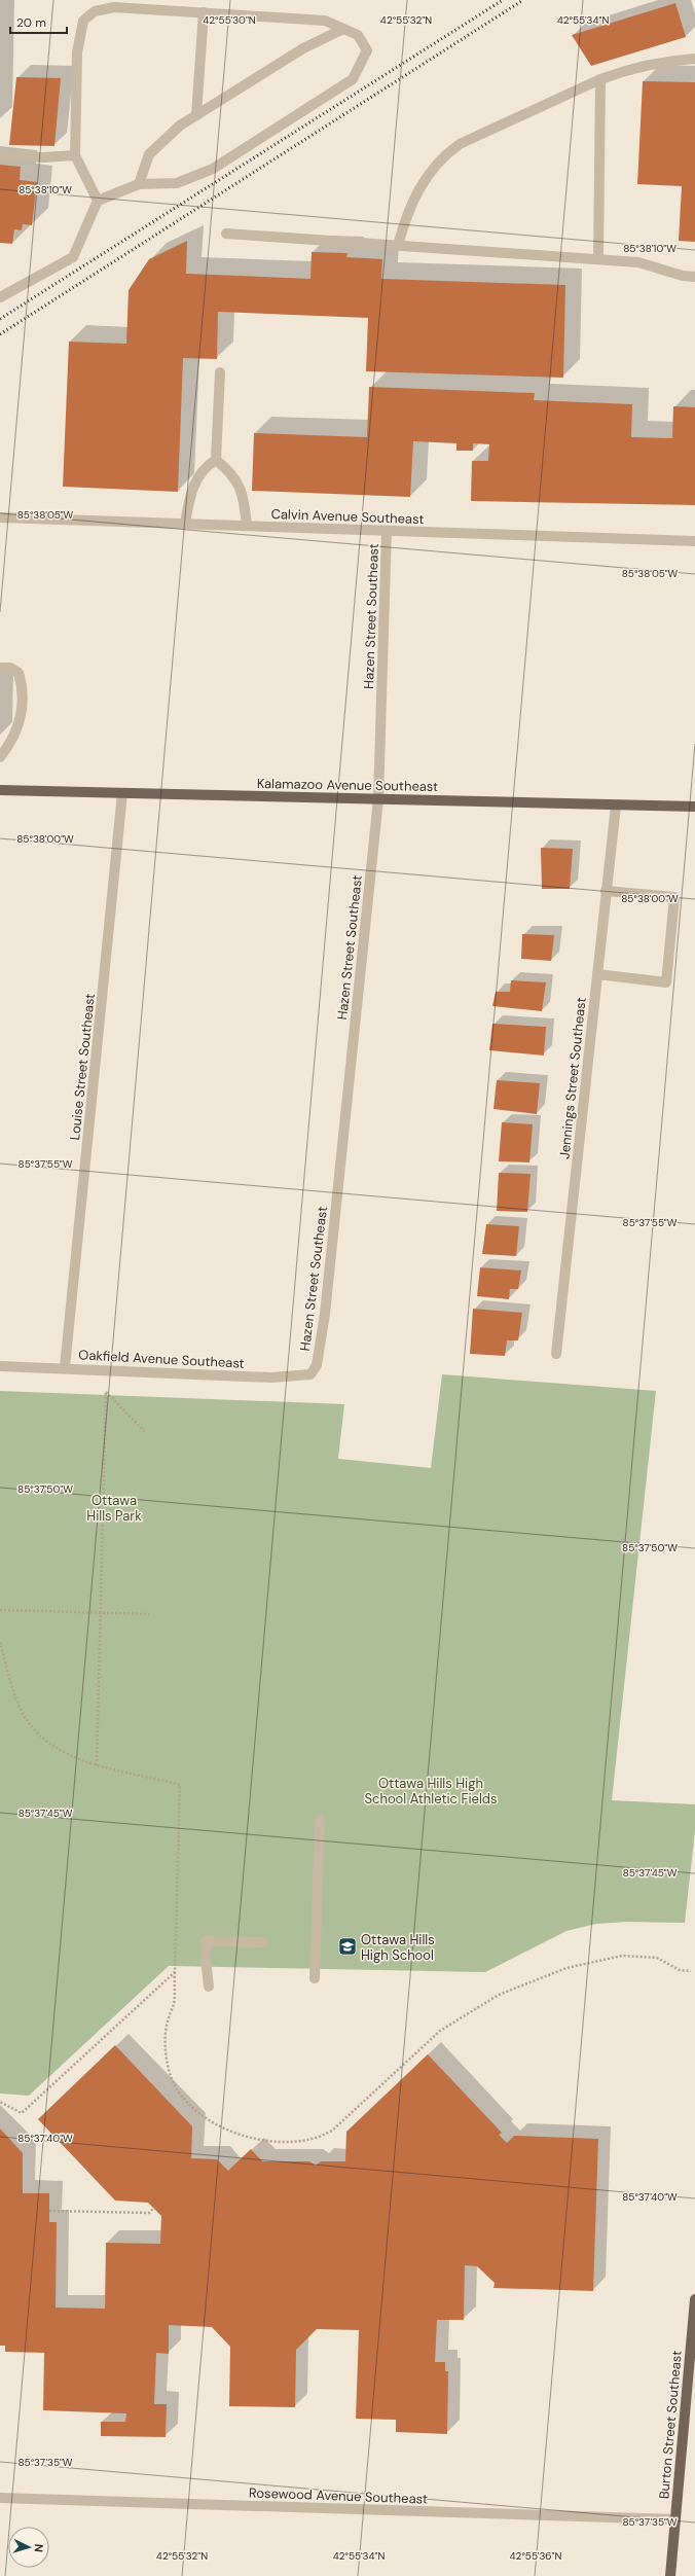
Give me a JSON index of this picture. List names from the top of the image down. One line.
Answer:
{"streets":{"main road":["Kalamazoo Avenue Southeast","Burton Street Southeast"],"street":["Calvin Avenue Southeast","Hazen Street Southeast","Louise Street Southeast","Jennings Street Southeast","Oakfield Avenue Southeast","Rosewood Avenue Southeast"]},"crossings":[["Calvin Avenue Southeast","Hazen Street Southeast"],["Hazen Street Southeast","Kalamazoo Avenue Southeast"],["Hazen Street Southeast","Oakfield Avenue Southeast"],["Kalamazoo Avenue Southeast","Louise Street Southeast"],["Kalamazoo Avenue Southeast","Jennings Street Southeast"],["Louise Street Southeast","Oakfield Avenue Southeast"],["Burton Street Southeast","Rosewood Avenue Southeast"]],"parks":["Ottawa Hills Park","Ottawa Hills High School Athletic Fields"],"places":{"school or university":["Ottawa Hills High School"]},"scale_bar":"20 m","north":"right","coordinates":["42°55'30\"N","42°55'32\"N","42°55'34\"N","85°38'10\"W","85°38'05\"W","85°38'00\"W","85°37'55\"W","85°37'50\"W","85°37'45\"W","85°37'40\"W","85°37'35\"W","42°55'36\"N"]}
